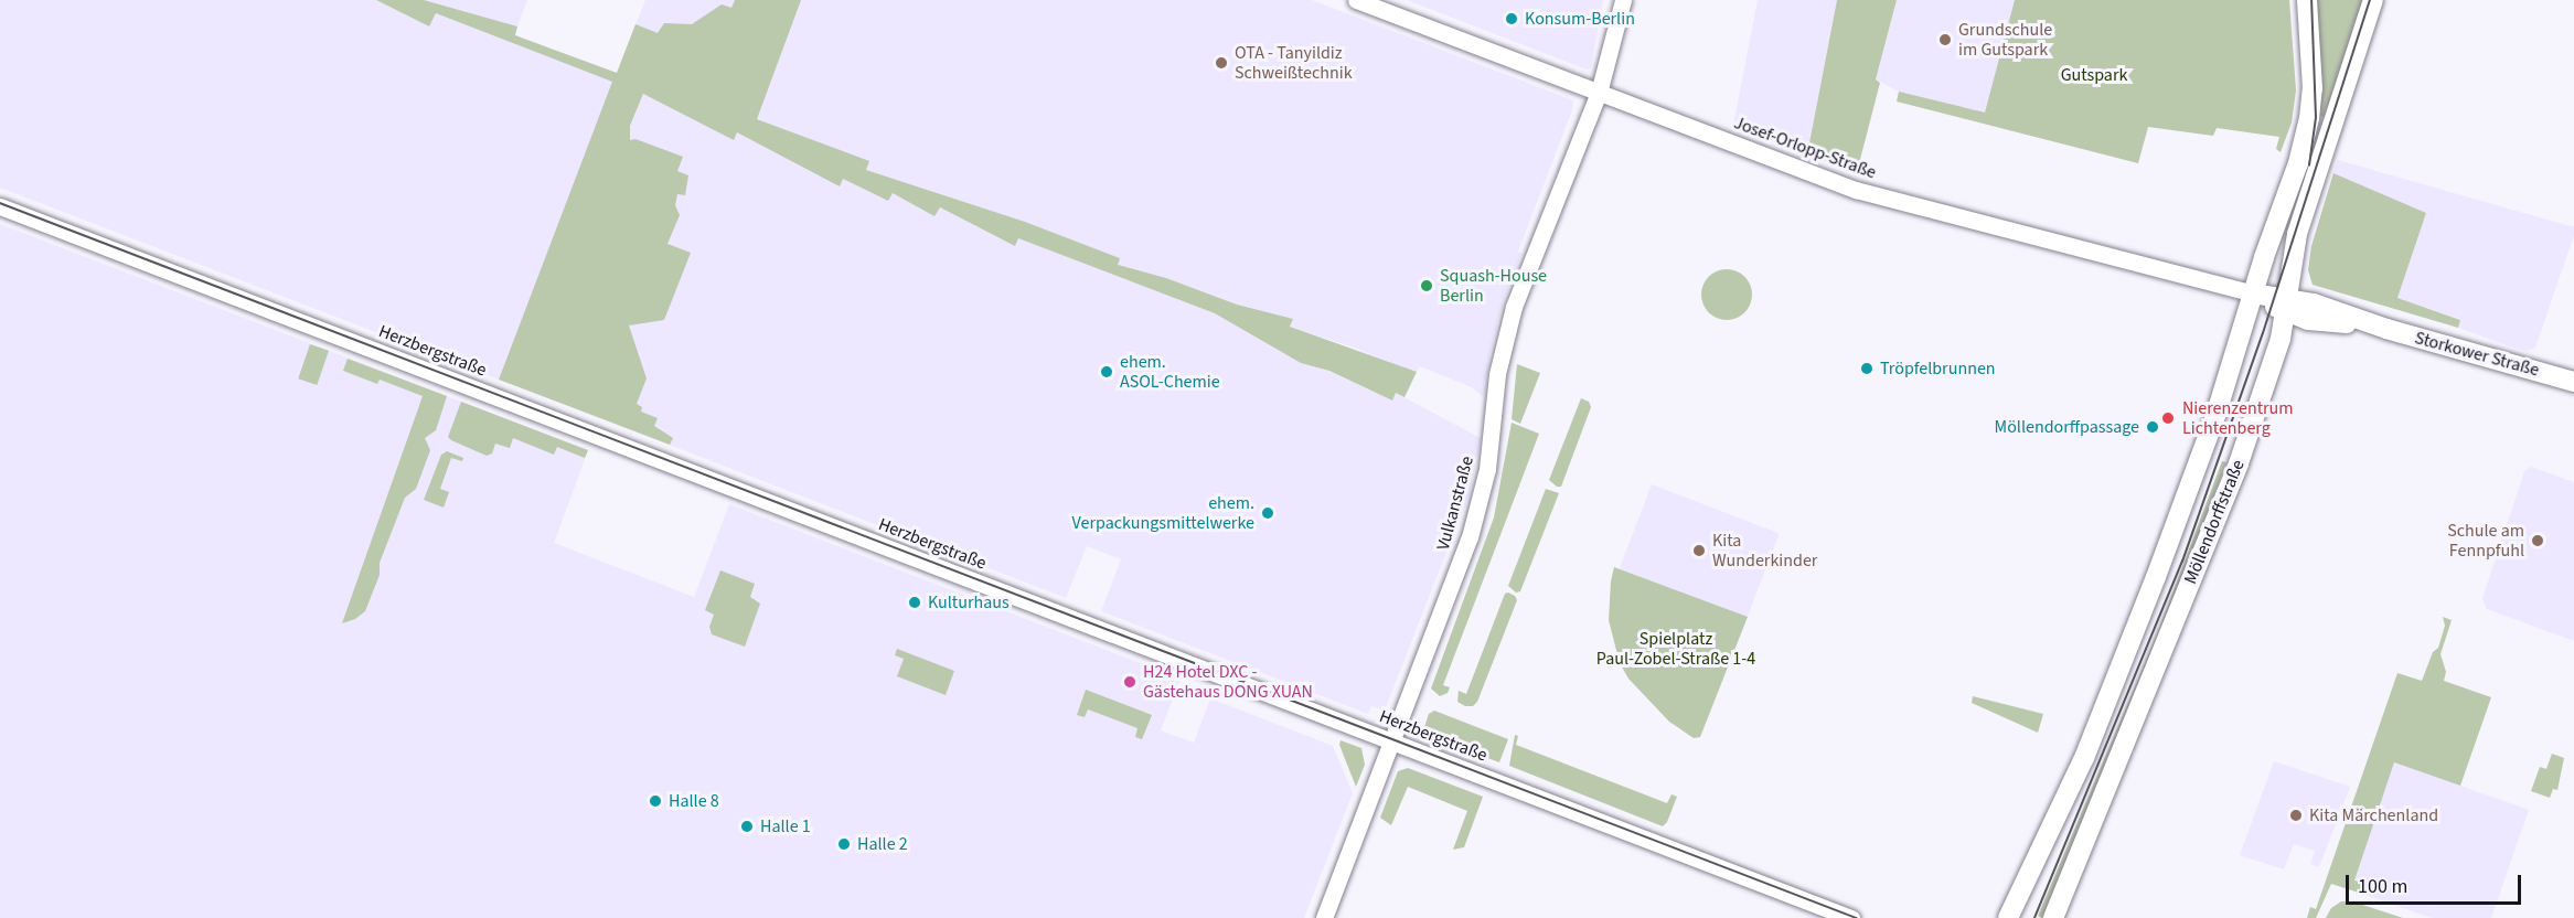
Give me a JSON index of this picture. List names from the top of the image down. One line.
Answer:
{"streets":{"main road":["Storkower Straße","Möllendorffstraße"],"street":["Josef-Orlopp-Straße","Herzbergstraße","Vulkanstraße"]},"crossings":[["Josef-Orlopp-Straße","Storkower Straße"],["Josef-Orlopp-Straße","Vulkanstraße"],["Josef-Orlopp-Straße","Möllendorffstraße"],["Herzbergstraße","Vulkanstraße"],["Storkower Straße","Möllendorffstraße"]],"parks":["Gutspark","Spielplatz Paul-Zobel-Straße 1-4"],"places":["Konsum-Berlin","Grundschule im Gutspark","OTA - Tanyildiz Schweißtechnik","Squash-House Berlin","Tröpfelbrunnen","ehem. ASOL-Chemie","Nierenzentrum Lichtenberg","Möllendorffpassage","ehem. Verpackungsmittelwerke","Schule am Fennpfuhl","Kita Wunderkinder","Kulturhaus","H24 Hotel DXC - Gästehaus DONG XUAN","Halle 8","Kita Märchenland","Halle 1","Halle 2"],"scale_bar":"100 m"}
